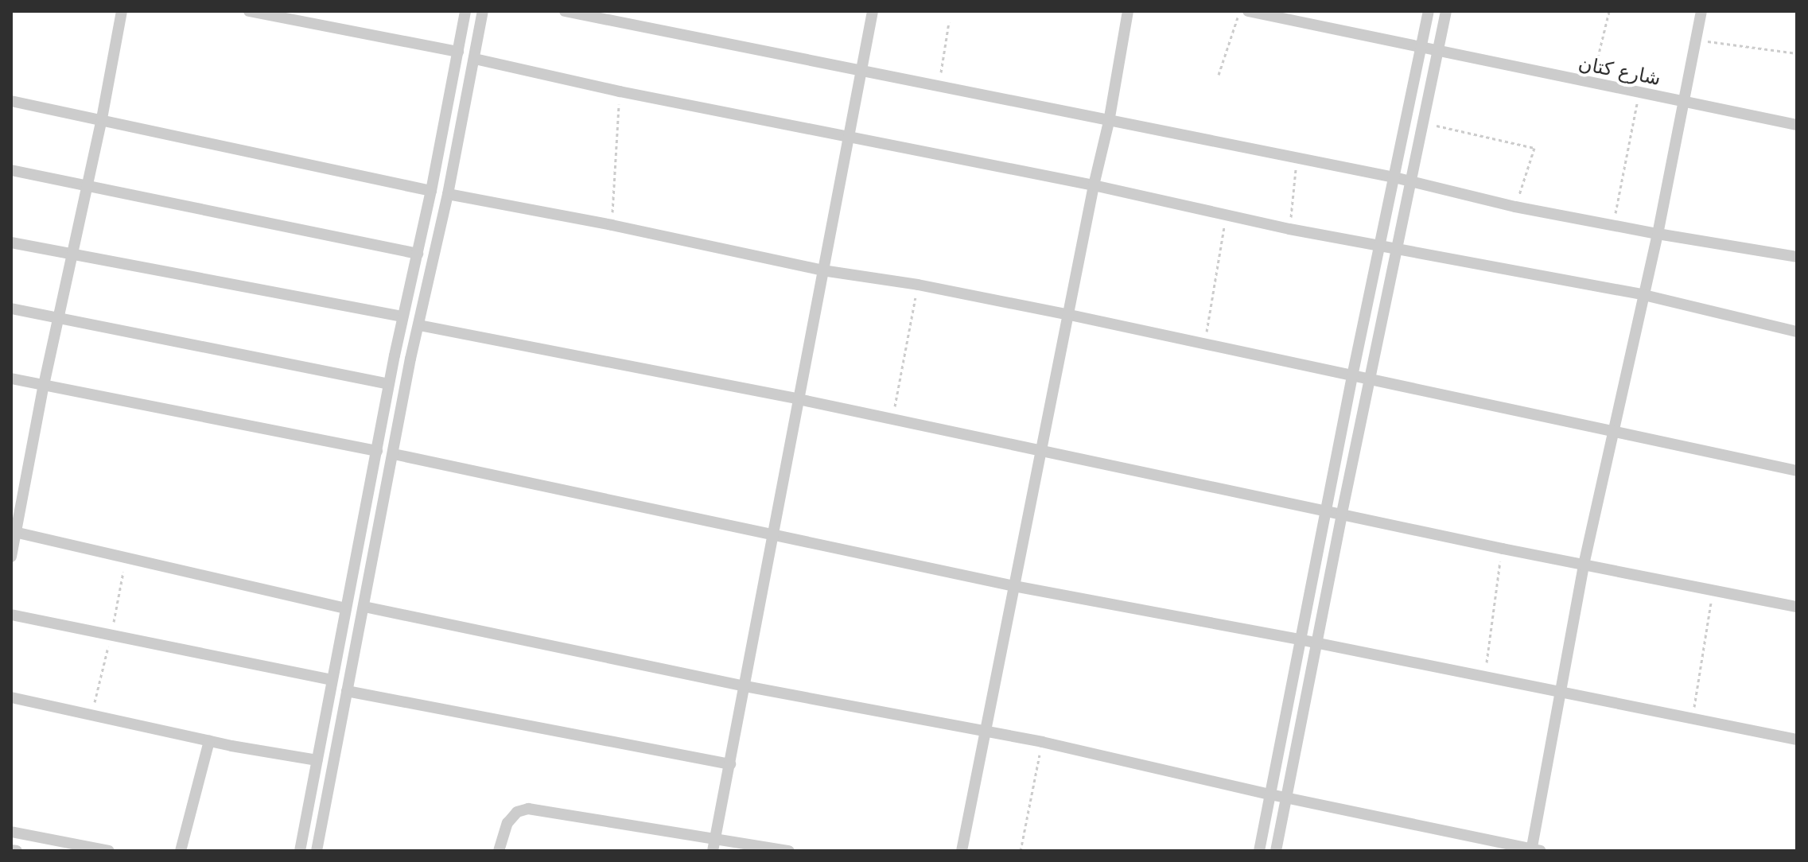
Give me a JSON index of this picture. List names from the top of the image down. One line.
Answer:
{"streets":{"street":["شارع كتان"]}}
